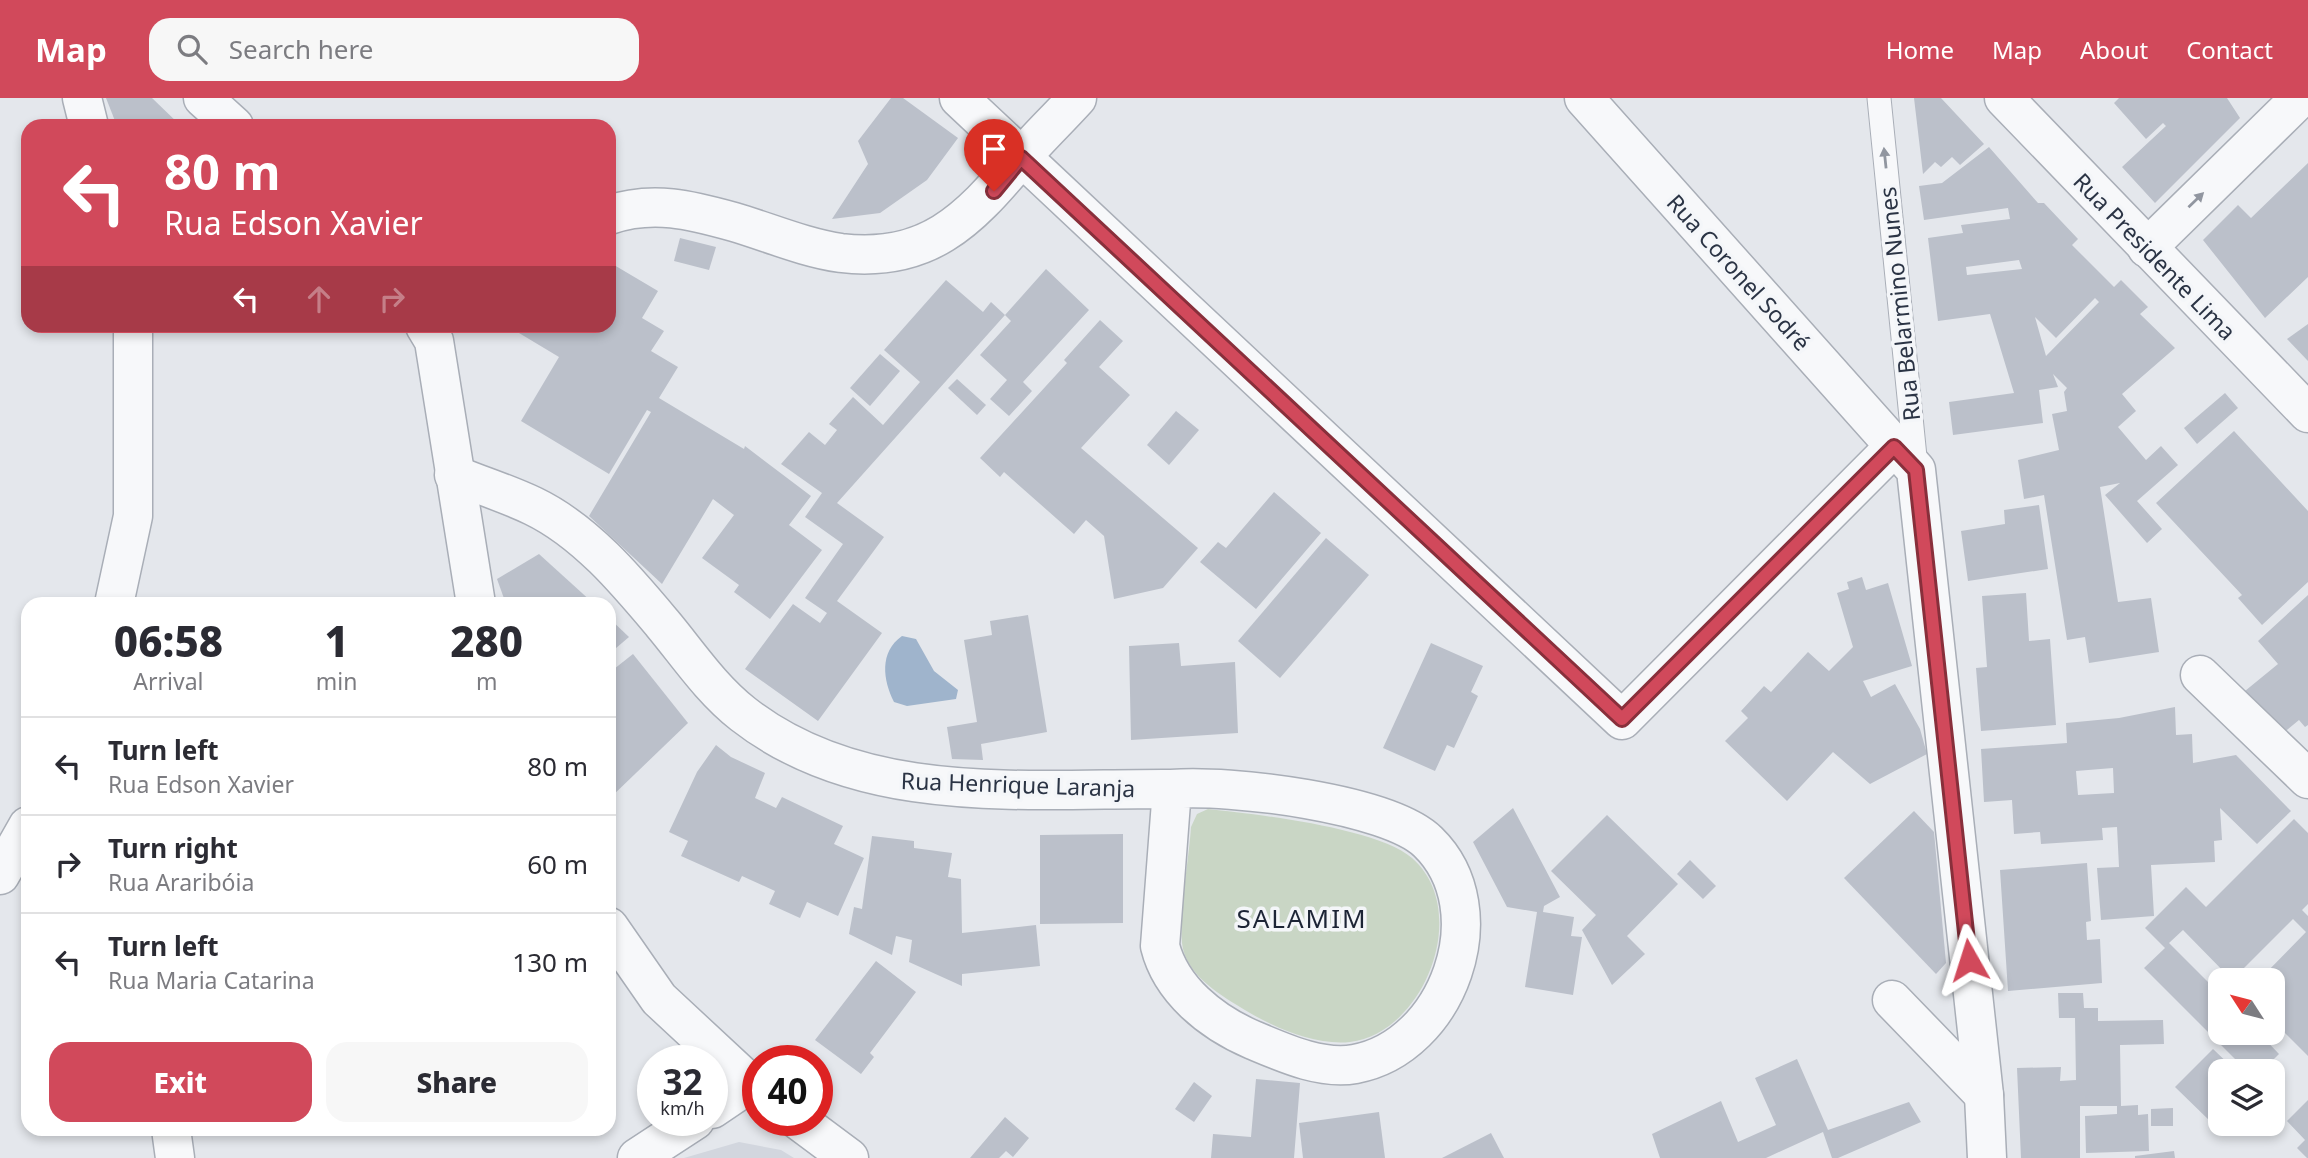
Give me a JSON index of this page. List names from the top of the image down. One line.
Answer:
{"streets":{"street":["Rua Presidente Lima","Rua Coronel Sodré","Rua Belarmino Nunes","Rua Henrique Laranja"]},"crossings":[["Rua Coronel Sodré","Rua Belarmino Nunes"]],"districts":["SALAMIM"],"north":"top left","page":{"header":"Map","search":"Search here","nav":["Home","Map","About","Contact"],"turn":["80 m","Rua Edson Xavier"],"eta":["06:58","Arrival","1","min","280","m"],"list":[{"name":"Turn left","note":"Rua Edson Xavier","value":"80 m"},{"name":"Turn right","note":"Rua Araribóia","value":"60 m"},{"name":"Turn left","note":"Rua Maria Catarina","value":"130 m"}],"buttons":["Exit","Share"],"speed":"32 km/h","limit":"40"}}
